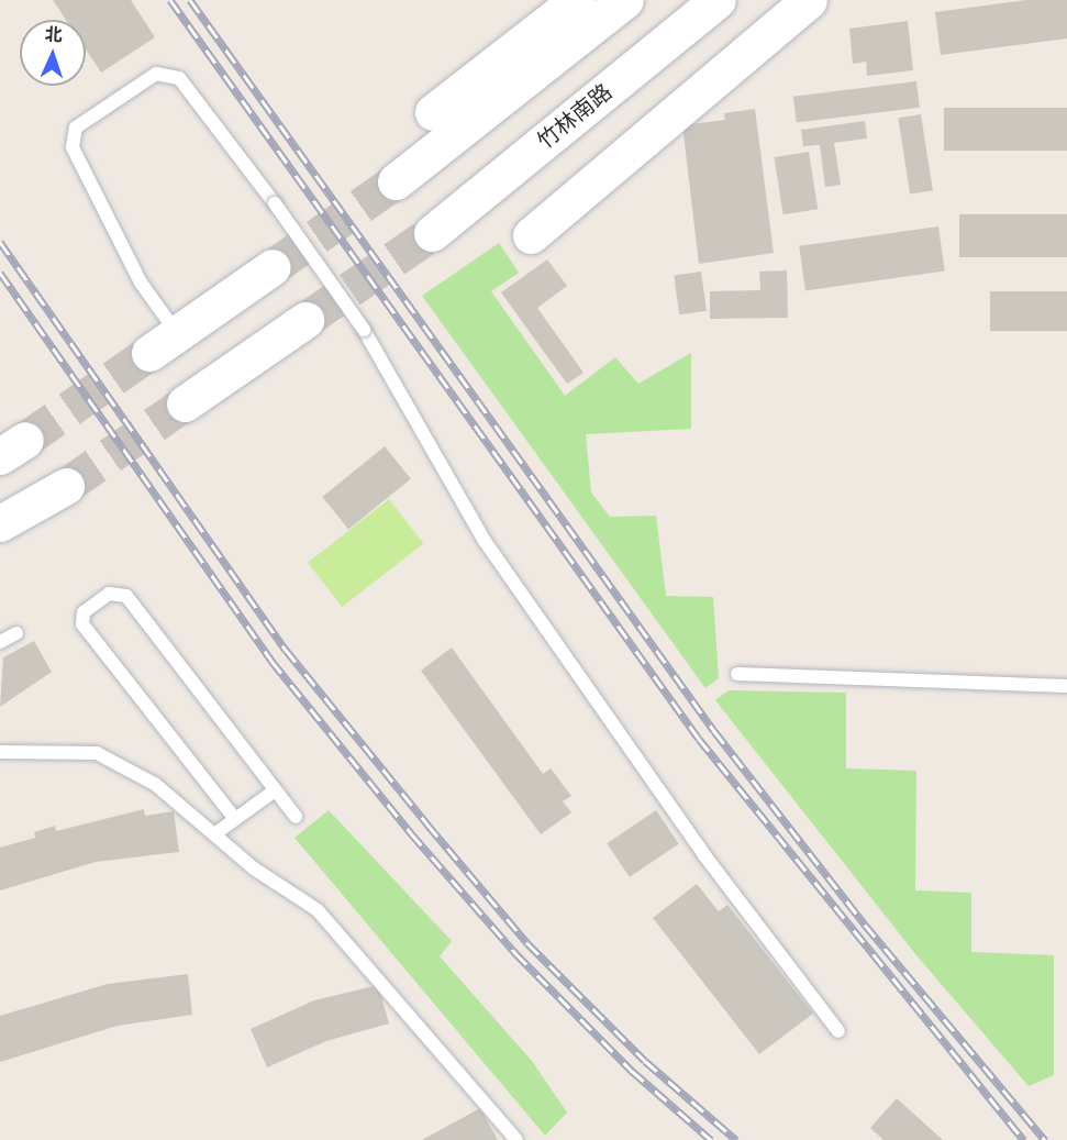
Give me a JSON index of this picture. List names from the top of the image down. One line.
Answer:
{"streets":{"main road":["竹林南路"]},"north":"top"}
